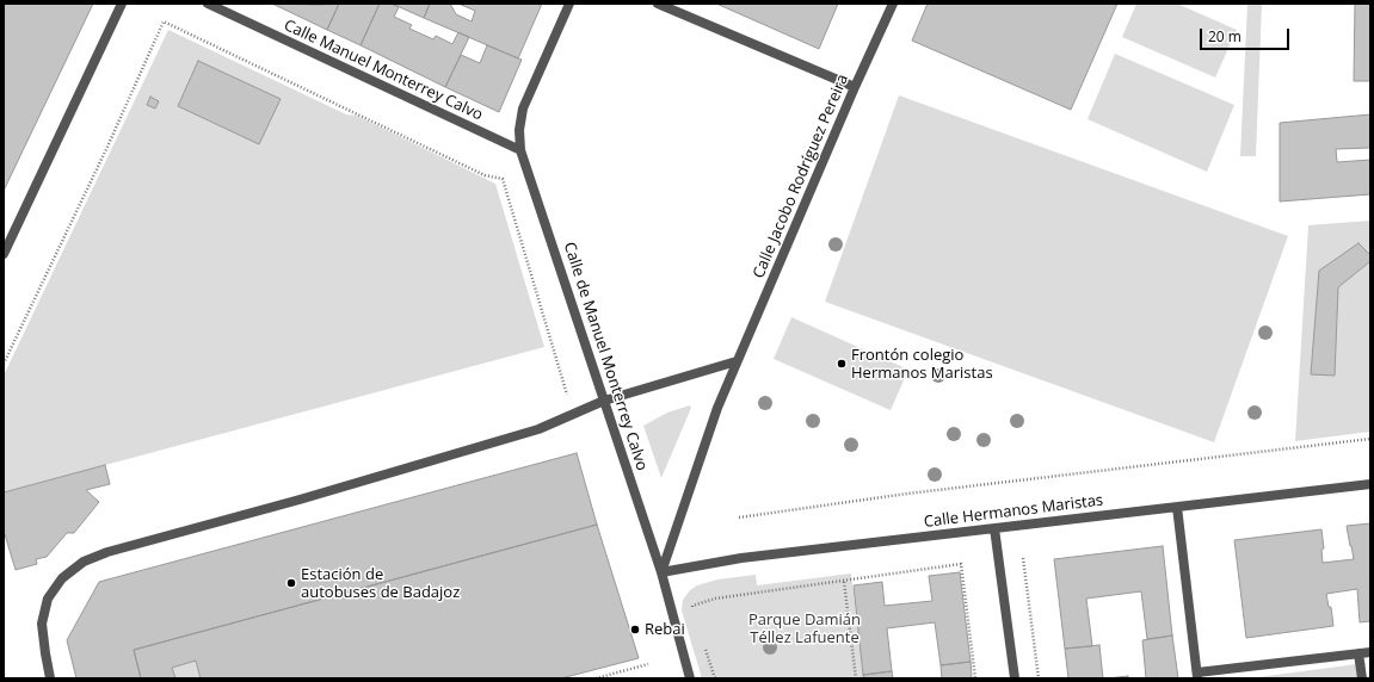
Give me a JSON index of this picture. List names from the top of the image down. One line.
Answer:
{"streets":{"street":["Calle Manuel Monterrey Calvo","Calle Jacobo Rodríguez Pereira","Calle de Manuel Monterrey Calvo","Calle Hermanos Maristas"]},"crossings":[["Calle Manuel Monterrey Calvo","Calle de Manuel Monterrey Calvo"],["Calle Jacobo Rodríguez Pereira","Calle de Manuel Monterrey Calvo"],["Calle Jacobo Rodríguez Pereira","Calle Hermanos Maristas"],["Calle de Manuel Monterrey Calvo","Calle Hermanos Maristas"]],"parks":["Parque Damián Téllez Lafuente"],"places":["Frontón colegio Hermanos Maristas","Estación de autobuses de Badajoz","Rebai"],"scale_bar":"20 m"}
